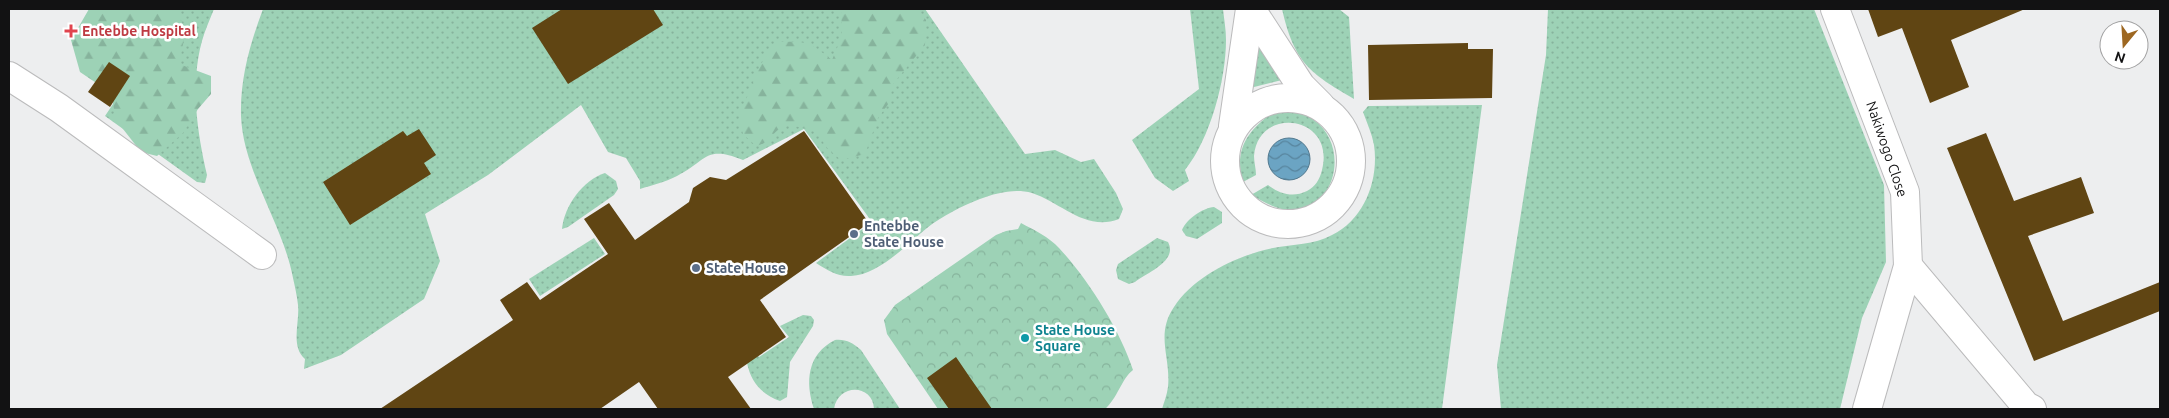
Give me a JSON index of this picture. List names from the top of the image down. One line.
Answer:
{"streets":{"street":["Nakiwogo Close"]},"places":{"health":["Entebbe Hospital"],"other":["Entebbe State House","State House","State House Square"]},"north":"bottom"}
